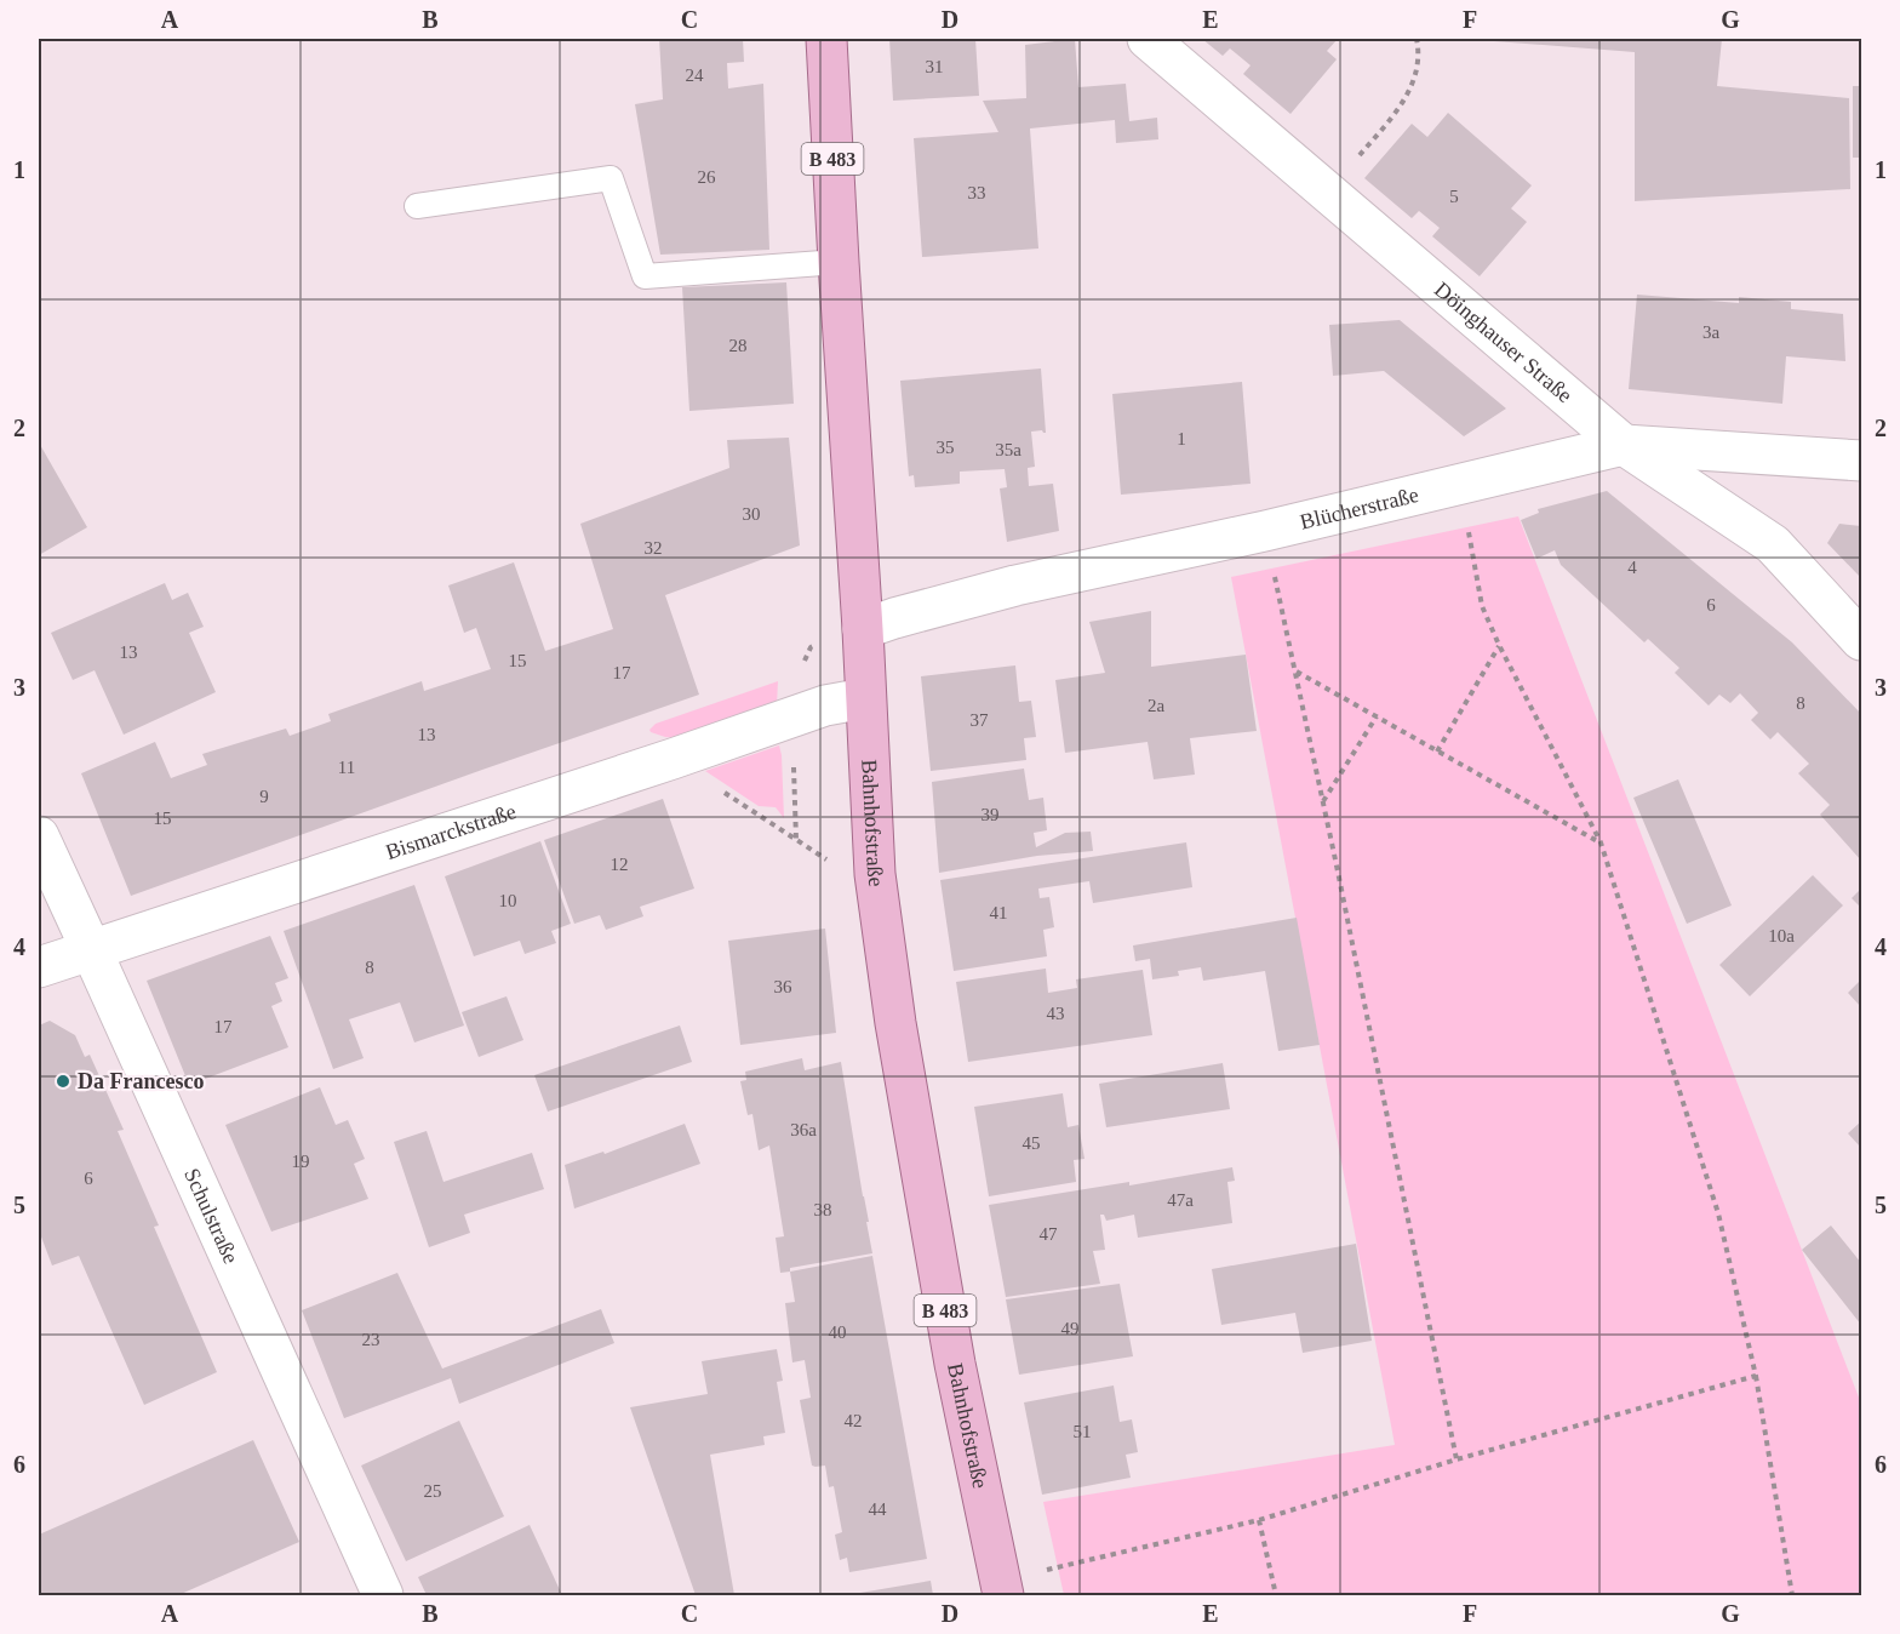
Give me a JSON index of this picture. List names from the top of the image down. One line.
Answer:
{"streets":{"main road":["B 483","Bahnhofstraße"],"street":["Döinghauser Straße","Blücherstraße","Bismarckstraße","Schulstraße"]},"crossings":[["Döinghauser Straße","Blücherstraße"],["Blücherstraße","Bahnhofstraße"],["Bahnhofstraße","Bismarckstraße"],["Bismarckstraße","Schulstraße"]],"places":["Da Francesco"],"house_numbers":["31","24","26","33","5","3a","28","1","35","35a","30","32","4","6","13","15","17","8","2a","37","13","11","9","39","15","12","10","41","10a","8","36","43","17","36a","45","19","6","47a","38","47","49","40","23","42","51","25","44"],"grid":{"columns":["A","B","C","D","E","F","G"],"rows":["1","2","3","4","5","6"]}}
